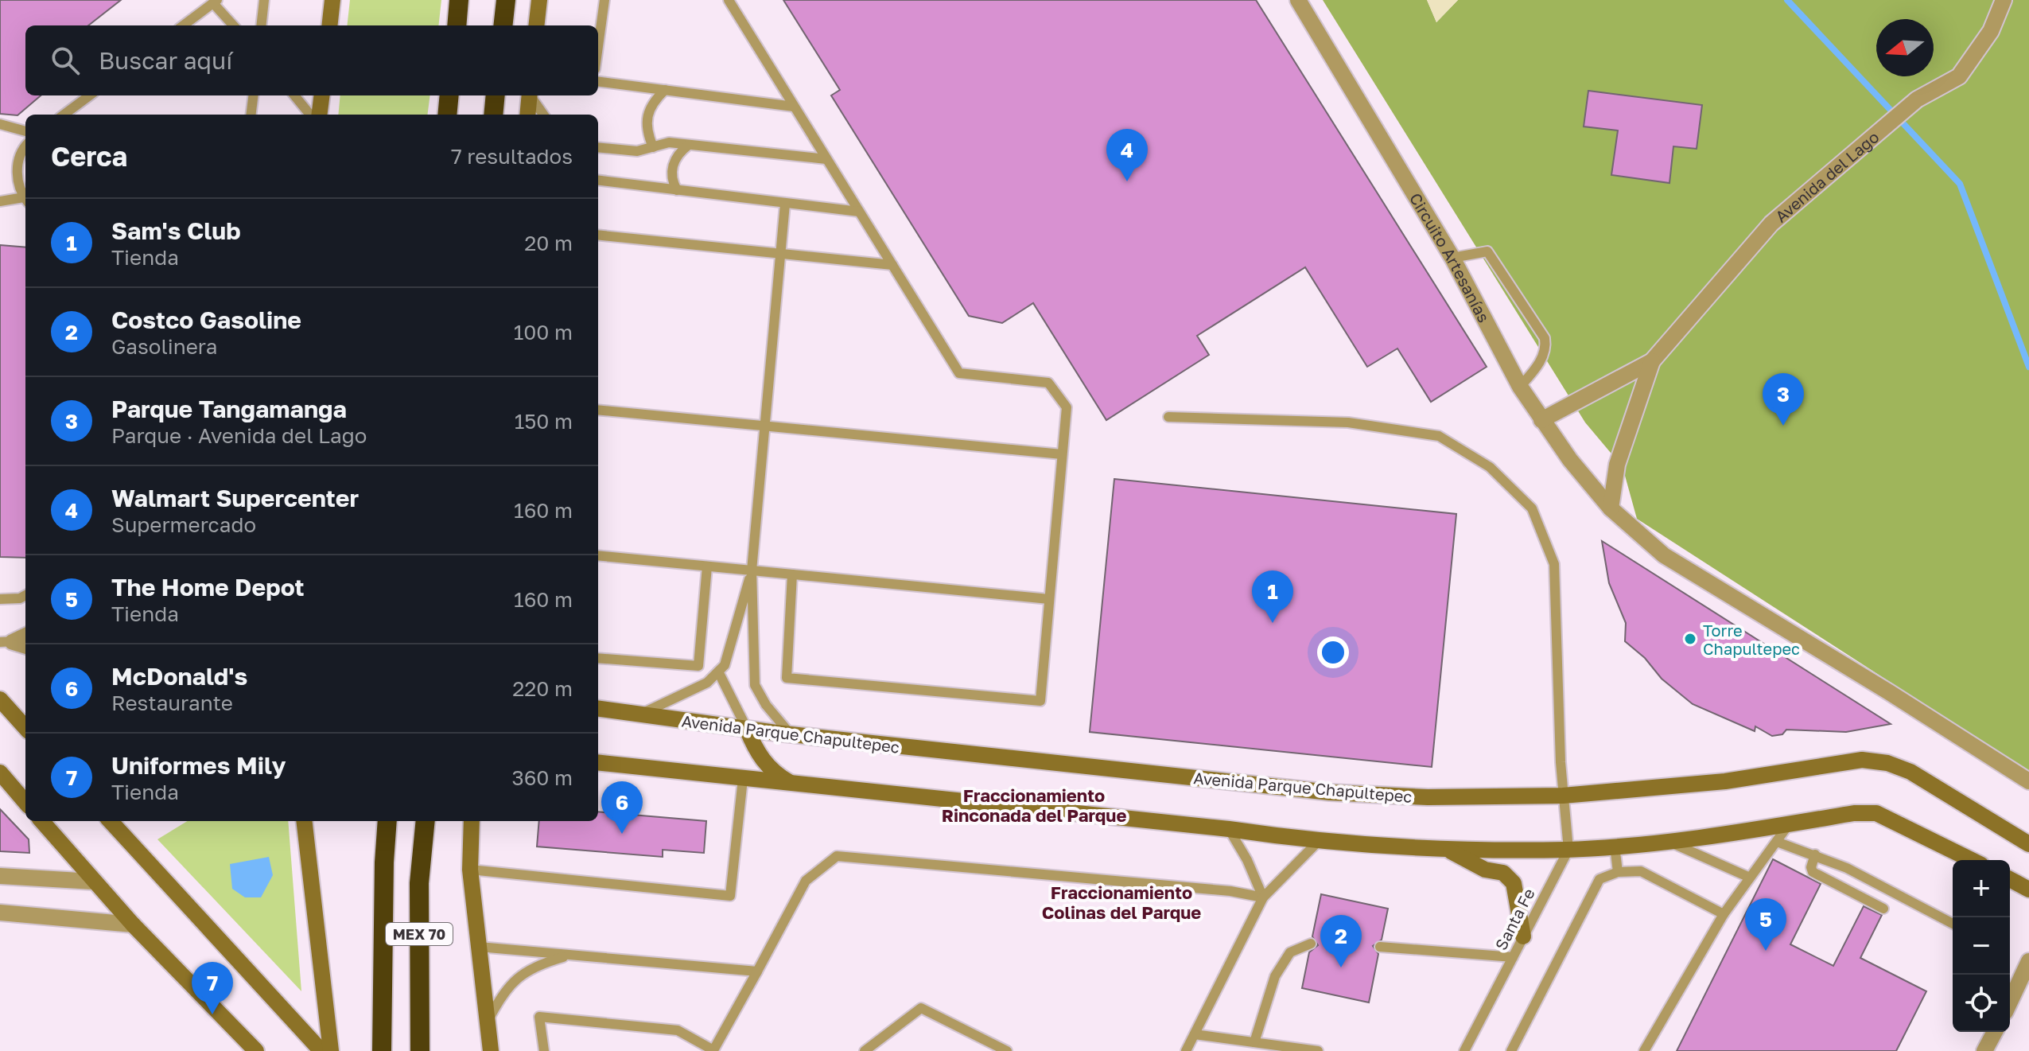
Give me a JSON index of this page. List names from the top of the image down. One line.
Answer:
{"streets":{"highway":["MEX 70"],"main road":["Avenida Parque Chapultepec"],"street":["Avenida del Lago","Circuito Artesanías"],"lane":["Santa Fe"]},"crossings":[["Avenida del Lago","Circuito Artesanías"]],"districts":["Fraccionamiento Rinconada del Parque","Fraccionamiento Colinas del Parque"],"places":["Torre Chapultepec"],"north":"left","page":{"search":"Buscar aquí","heading":["Cerca","7 resultados"],"pins":["4","3","1","6","5","2","7"],"list":[{"mark":"1","name":"Sam's Club","note":"Tienda","value":"20 m"},{"mark":"2","name":"Costco Gasoline","note":"Gasolinera","value":"100 m"},{"mark":"3","name":"Parque Tangamanga","note":"Parque · Avenida del Lago","value":"150 m"},{"mark":"4","name":"Walmart Supercenter","note":"Supermercado","value":"160 m"},{"mark":"5","name":"The Home Depot","note":"Tienda","value":"160 m"},{"mark":"6","name":"McDonald's","note":"Restaurante","value":"220 m"},{"mark":"7","name":"Uniformes Mily","note":"Tienda","value":"360 m"}],"map_buttons":["+","−"]}}
